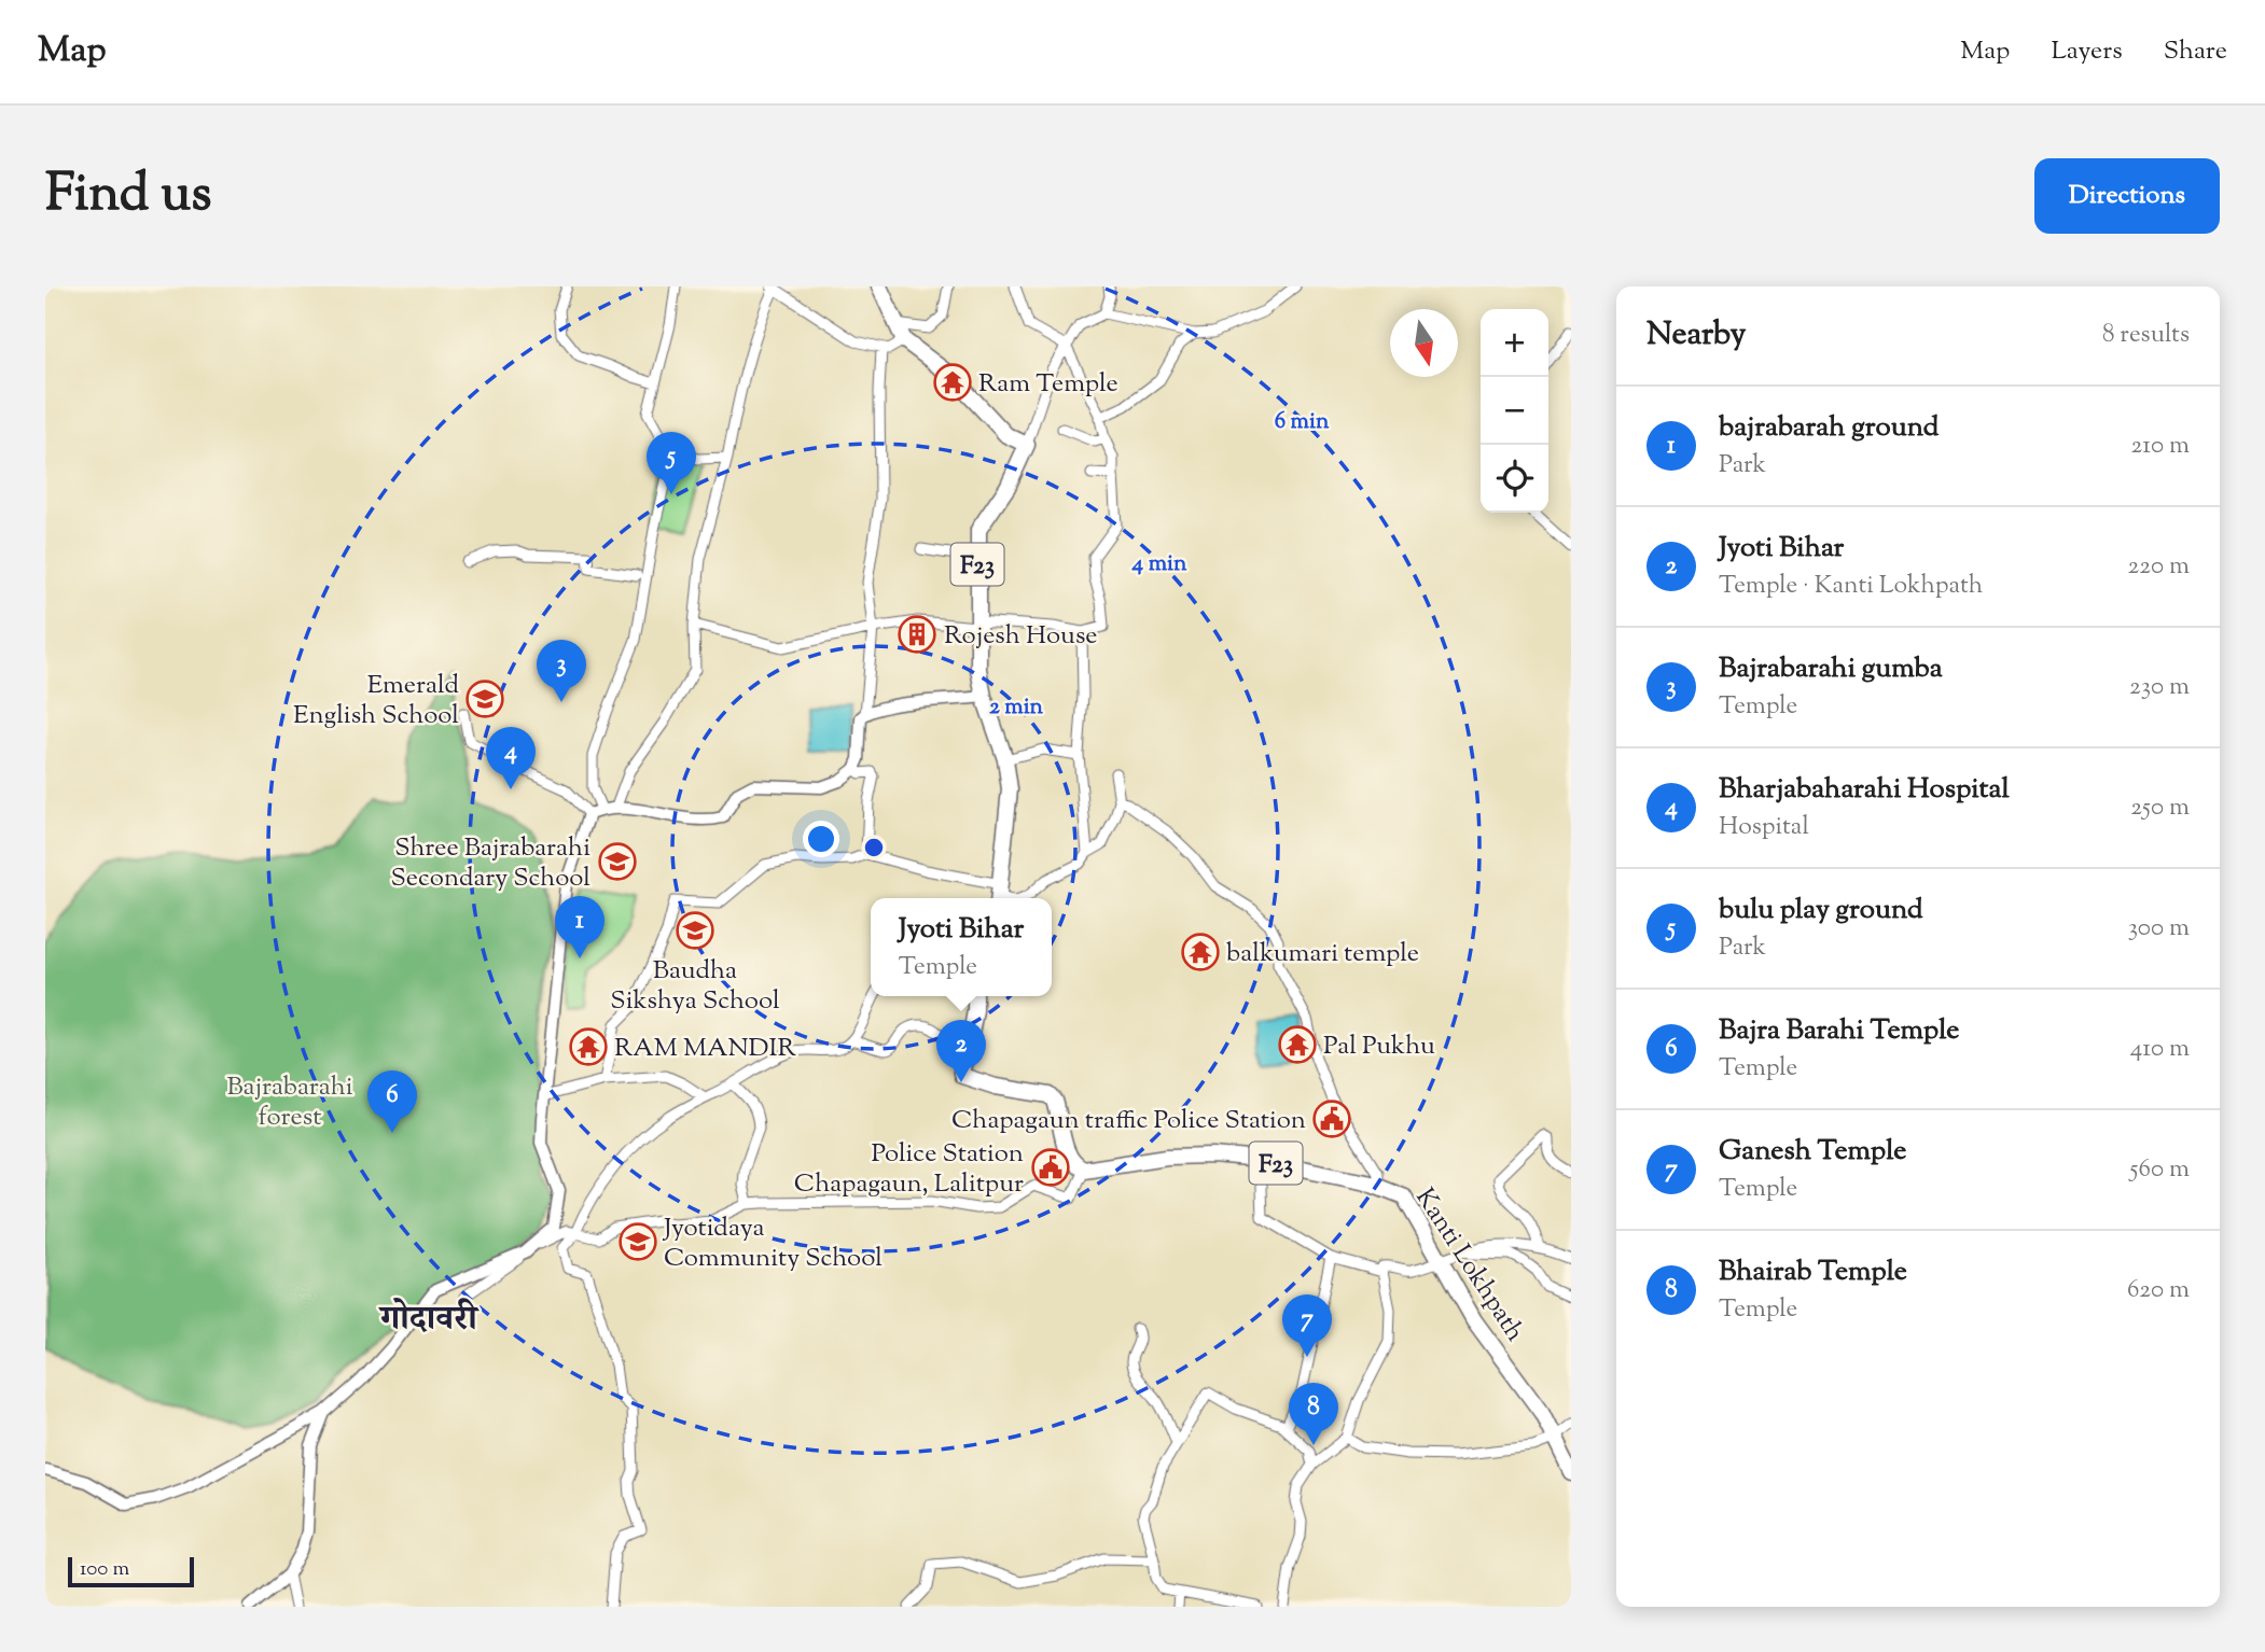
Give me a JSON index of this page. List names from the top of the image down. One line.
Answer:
{"streets":{"main road":["F23","Kanti Lokhpath"]},"districts":["गोदावरी"],"parks":["Bajrabarahi forest"],"places":{"temple":["Ram Temple","balkumari temple","Pal Pukhu","RAM MANDIR"],"building":["Rojesh House"],"school or university":["Emerald English School","Shree Bajrabarahi Secondary School","Baudha Sikshya School","Jyotidaya Community School"],"public building":["Chapagaun traffic Police Station","Police Station Chapagaun, Lalitpur"]},"scale_bar":"100 m","north":"bottom","page":{"header":"Map","nav":["Map","Layers","Share"],"title":"Find us","buttons":"Directions","heading":["Nearby","8 results"],"map_buttons":["+","−"],"list":[{"mark":"1","name":"bajrabarah ground","note":"Park","value":"210 m"},{"mark":"2","name":"Jyoti Bihar","note":"Temple · Kanti Lokhpath","value":"220 m"},{"mark":"3","name":"Bajrabarahi gumba","note":"Temple","value":"230 m"},{"mark":"4","name":"Bharjabaharahi Hospital","note":"Hospital","value":"250 m"},{"mark":"5","name":"bulu play ground","note":"Park","value":"300 m"},{"mark":"6","name":"Bajra Barahi Temple","note":"Temple","value":"410 m"},{"mark":"7","name":"Ganesh Temple","note":"Temple","value":"560 m"},{"mark":"8","name":"Bhairab Temple","note":"Temple","value":"620 m"}],"pins":["5","3","4","1","2","6","7","8"],"popup":["Jyoti Bihar","Temple"],"scale":"100 m"},"rings":["6 min","4 min","2 min"]}
